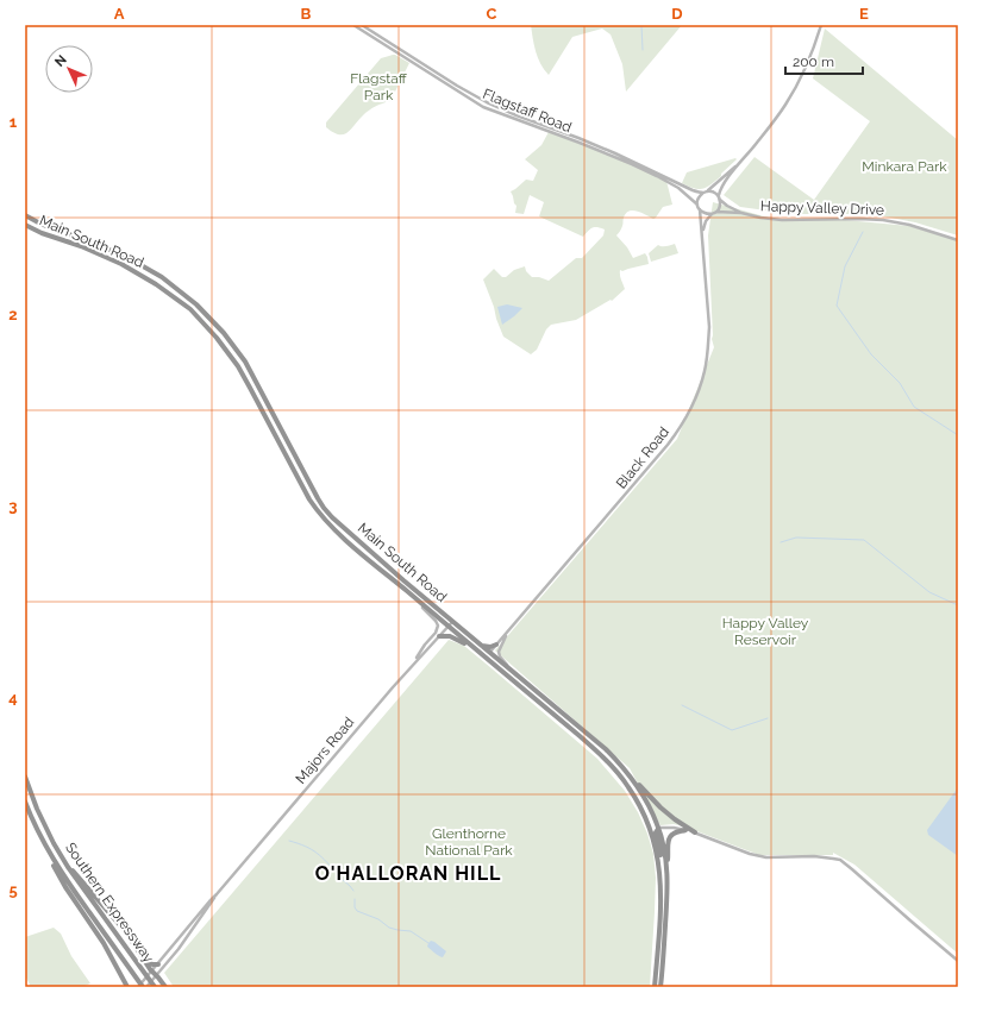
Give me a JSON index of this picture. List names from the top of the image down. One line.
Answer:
{"streets":{"highway":["Main South Road","Southern Expressway"],"main road":["Flagstaff Road","Happy Valley Drive","Black Road","Majors Road"]},"crossings":[["Flagstaff Road","Happy Valley Drive"],["Flagstaff Road","Black Road"],["Happy Valley Drive","Black Road"],["Main South Road","Black Road"],["Main South Road","Majors Road"],["Majors Road","Southern Expressway"]],"districts":["O'HALLORAN HILL"],"parks":["Flagstaff Park","Minkara Park","Happy Valley Reservoir","Glenthorne National Park"],"scale_bar":"200 m","north":"top left","grid":{"columns":["A","B","C","D","E"],"rows":["1","2","3","4","5"]}}
